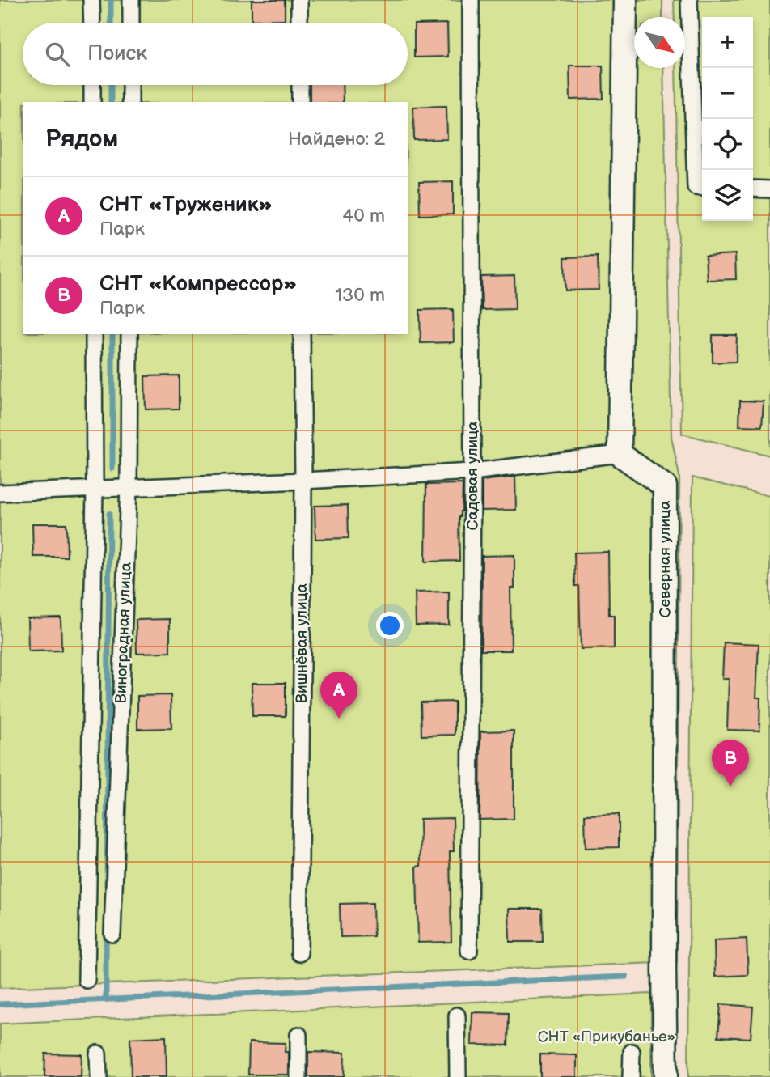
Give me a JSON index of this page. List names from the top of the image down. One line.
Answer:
{"streets":{"street":["Садовая улица","Северная улица","Виноградная улица","Вишнёвая улица"]},"parks":["СНТ «Прикубанье»"],"north":"bottom right","page":{"map_buttons":["+","−"],"search":"Поиск","heading":["Рядом","Найдено: 2"],"list":[{"mark":"A","name":"СНТ «Труженик»","note":"Парк","value":"40 m"},{"mark":"B","name":"СНТ «Компрессор»","note":"Парк","value":"130 m"}],"pins":["A","B"]}}
